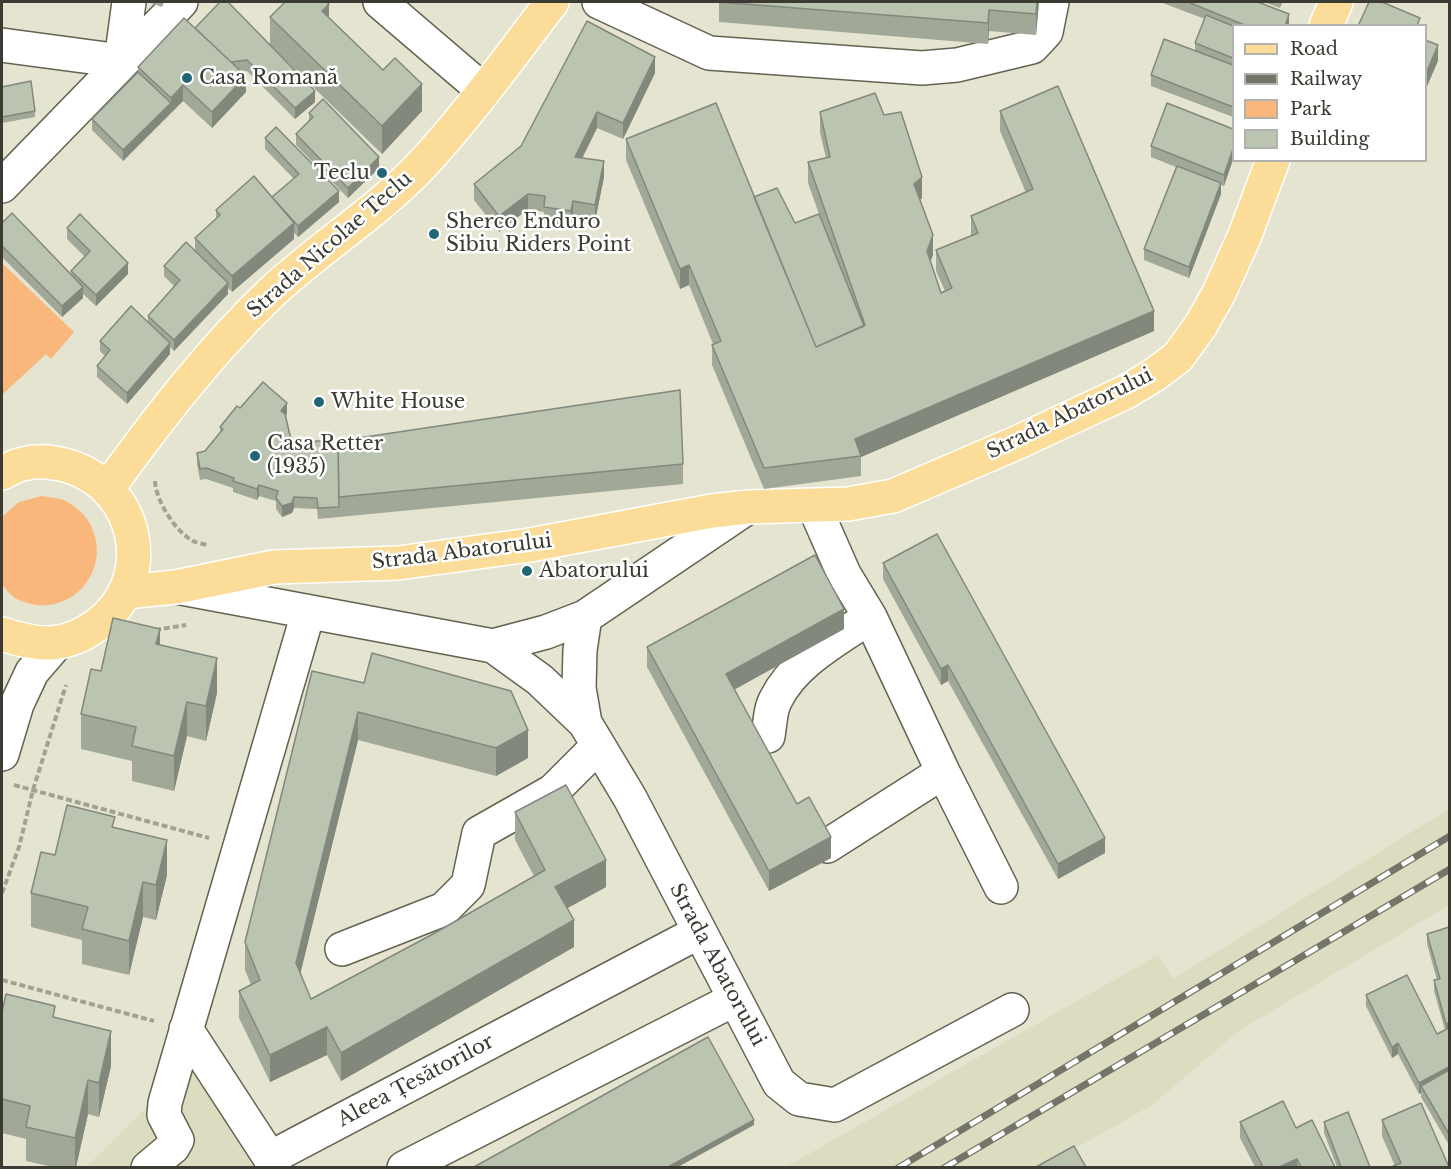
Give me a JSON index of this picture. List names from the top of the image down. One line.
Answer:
{"streets":{"main road":["Strada Nicolae Teclu","Strada Abatorului"],"street":["Aleea Țesătorilor"]},"crossings":[["Strada Abatorului","Aleea Țesătorilor"]],"places":["Casa Romană","Teclu","Sherco Enduro Sibiu Riders Point","White House","Casa Retter (1935)","Abatorului"],"legend":["Road","Railway","Park","Building"]}
